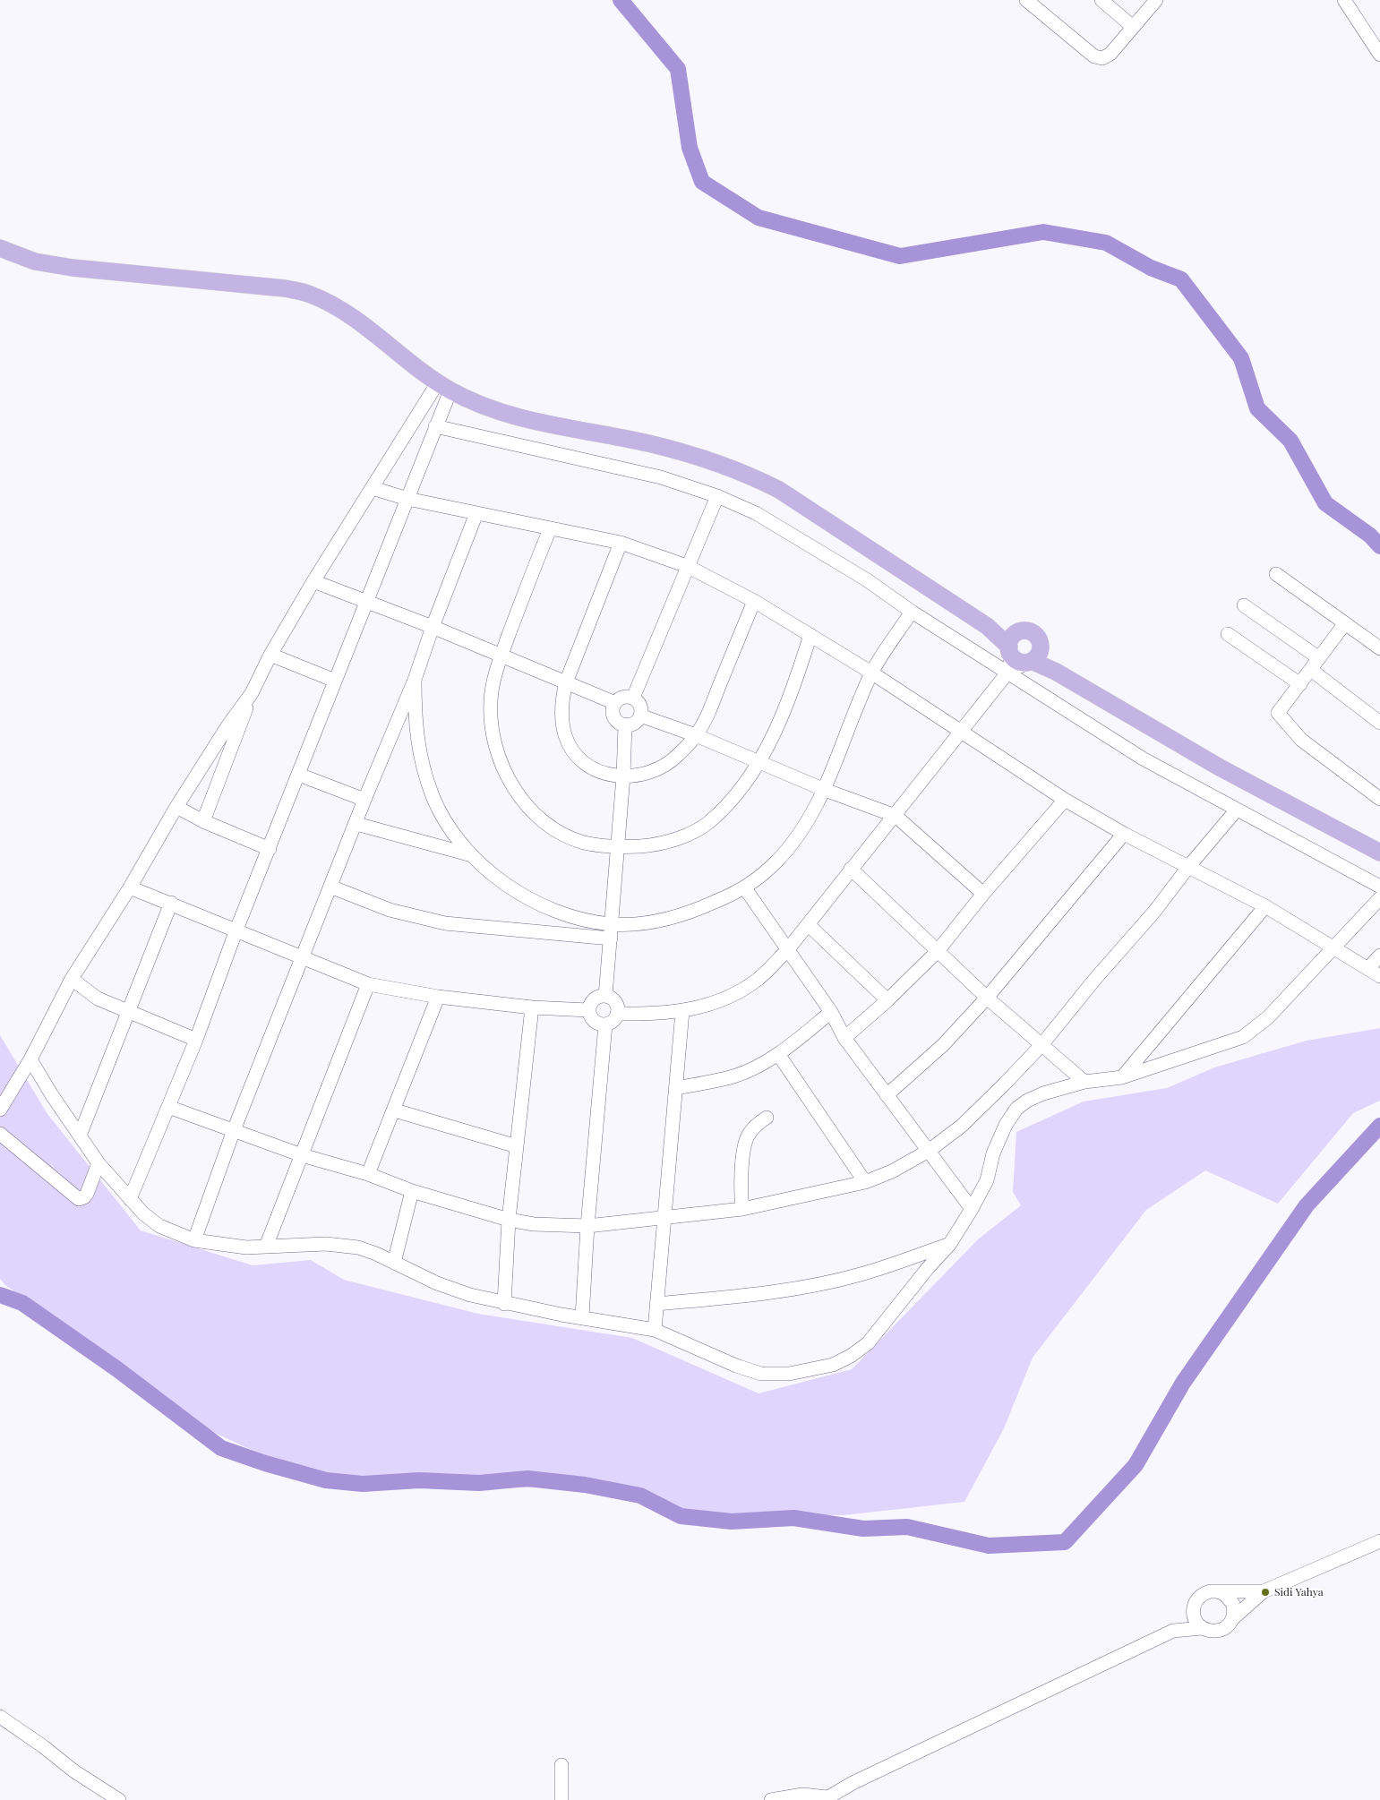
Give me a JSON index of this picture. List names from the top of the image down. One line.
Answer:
{"places":["Sidi Yahya"]}
